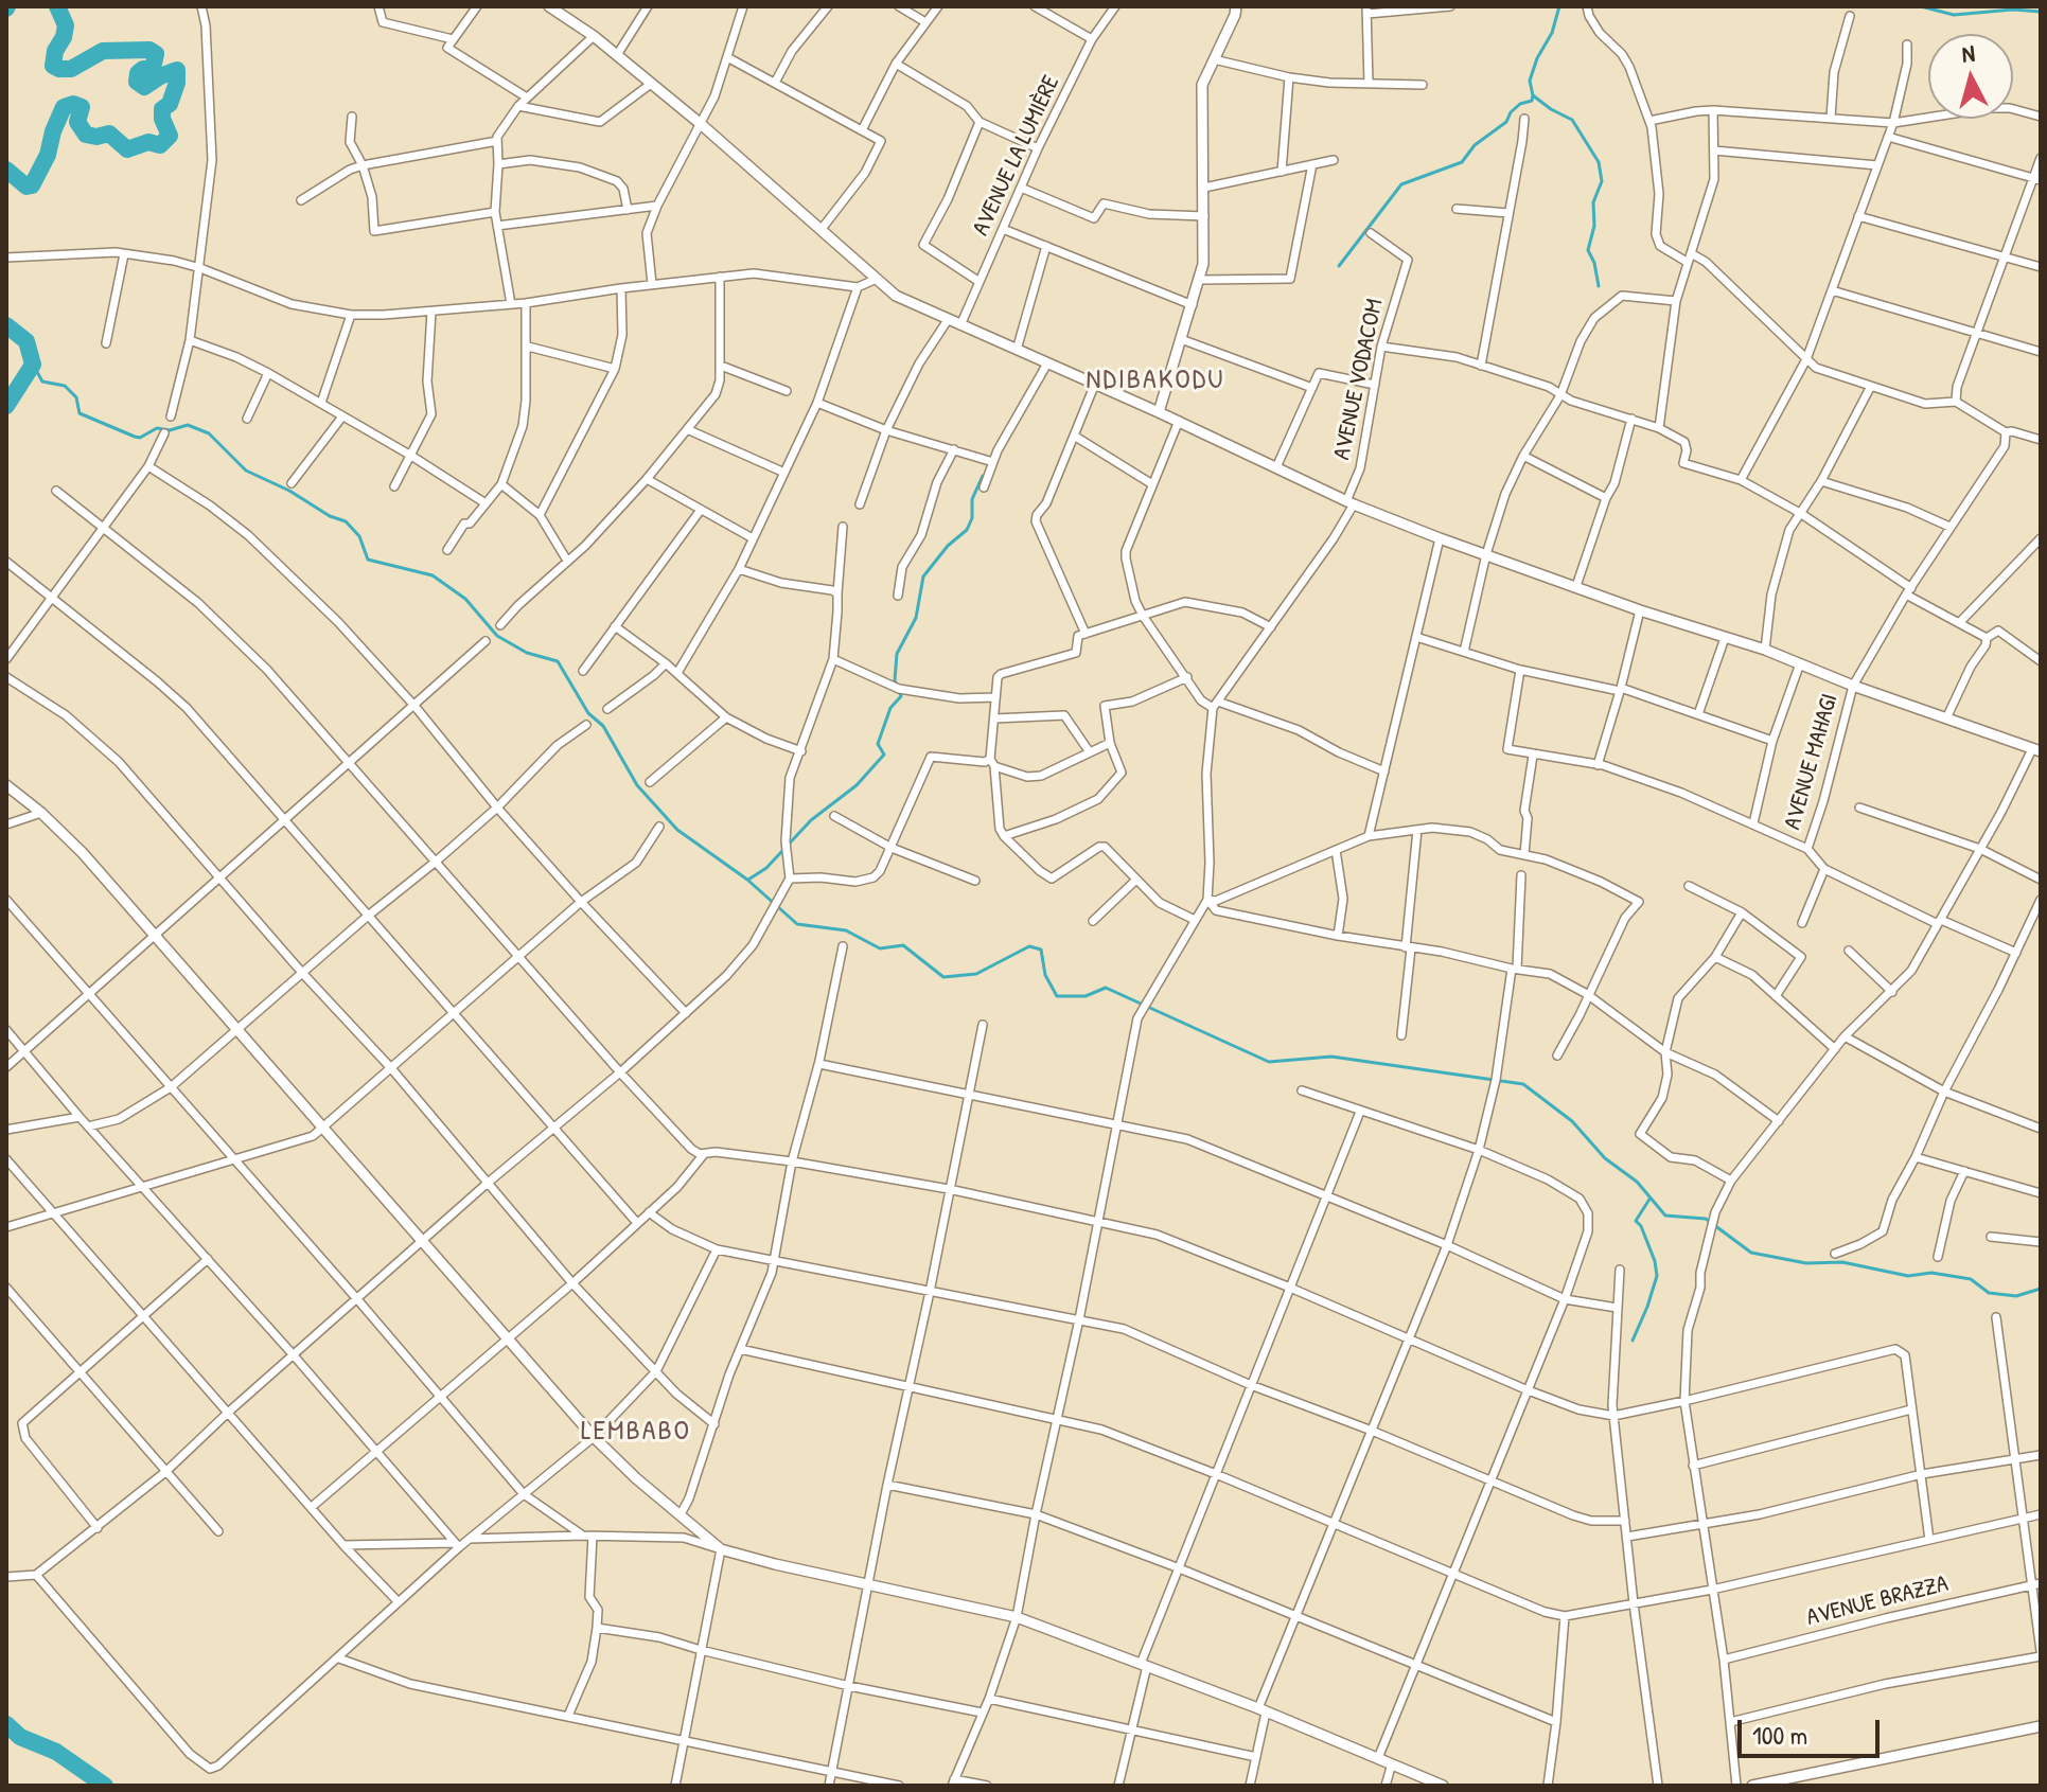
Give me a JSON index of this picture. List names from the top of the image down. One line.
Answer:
{"streets":{"street":["AVENUE LA LUMIÈRE","AVENUE VODACOM","AVENUE MAHAGI","AVENUE BRAZZA"]},"districts":["NDIBAKODU","LEMBABO"],"scale_bar":"100 m","north":"top"}
